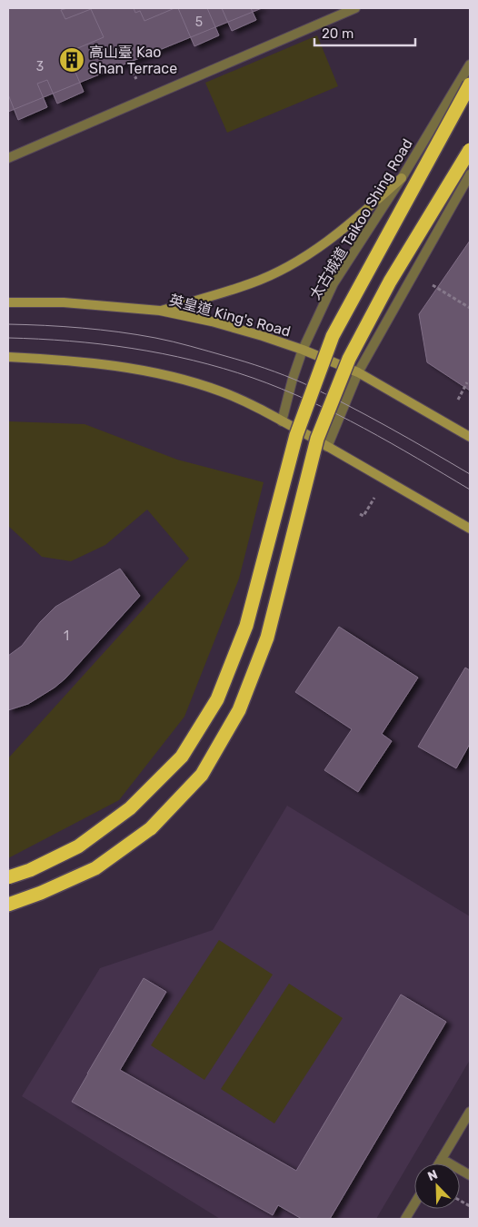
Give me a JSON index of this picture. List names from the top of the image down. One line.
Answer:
{"streets":{"main road":["英皇道 King's Road"],"street":["太古城道 Taikoo Shing Road"]},"crossings":[["太古城道 Taikoo Shing Road","英皇道 King's Road"]],"places":{"building":["高山臺 Kao Shan Terrace"]},"house_numbers":["5","3","1"],"scale_bar":"20 m","north":"top left"}
